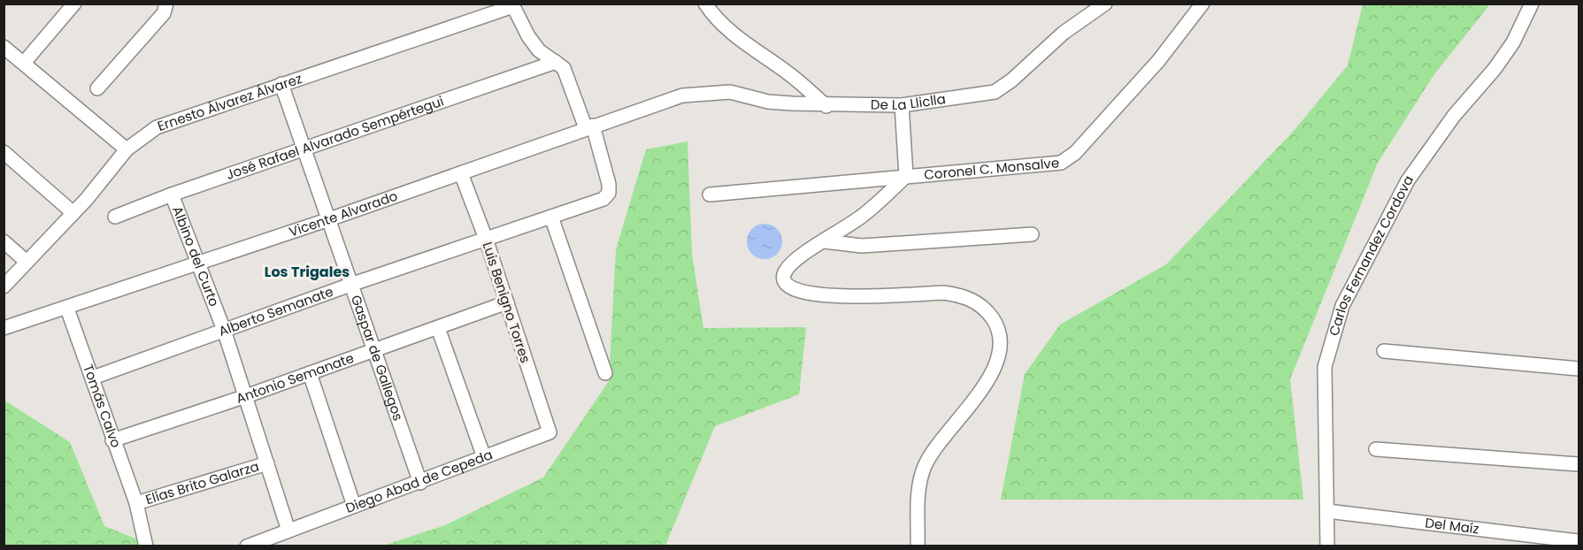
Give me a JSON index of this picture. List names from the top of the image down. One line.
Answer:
{"streets":{"street":["De La Lliclla","Ernesto Álvarez Álvarez","José Rafael Alvarado Sempértegui","Coronel C. Monsalve","Vicente Alvarado","Albino del Curto","Carlos Fernandez Cordova","Luis Benigno Torres","Alberto Semanate","Gaspar de Gallegos","Antonio Semanate","Tomás Calvo","Diego Abad de Cepeda","Elías Brito Galarza","Del Maíz"]},"crossings":[["De La Lliclla","Vicente Alvarado"],["Ernesto Álvarez Álvarez","Gaspar de Gallegos"],["José Rafael Alvarado Sempértegui","Albino del Curto"],["José Rafael Alvarado Sempértegui","Gaspar de Gallegos"],["Vicente Alvarado","Albino del Curto"],["Vicente Alvarado","Luis Benigno Torres"],["Vicente Alvarado","Alberto Semanate"],["Vicente Alvarado","Gaspar de Gallegos"],["Vicente Alvarado","Tomás Calvo"],["Albino del Curto","Alberto Semanate"],["Albino del Curto","Antonio Semanate"],["Albino del Curto","Diego Abad de Cepeda"],["Albino del Curto","Elías Brito Galarza"],["Carlos Fernandez Cordova","Del Maíz"],["Luis Benigno Torres","Alberto Semanate"],["Luis Benigno Torres","Antonio Semanate"],["Luis Benigno Torres","Diego Abad de Cepeda"],["Alberto Semanate","Gaspar de Gallegos"],["Alberto Semanate","Tomás Calvo"],["Gaspar de Gallegos","Antonio Semanate"],["Gaspar de Gallegos","Diego Abad de Cepeda"],["Antonio Semanate","Tomás Calvo"],["Tomás Calvo","Elías Brito Galarza"]],"districts":["Los Trigales"]}
